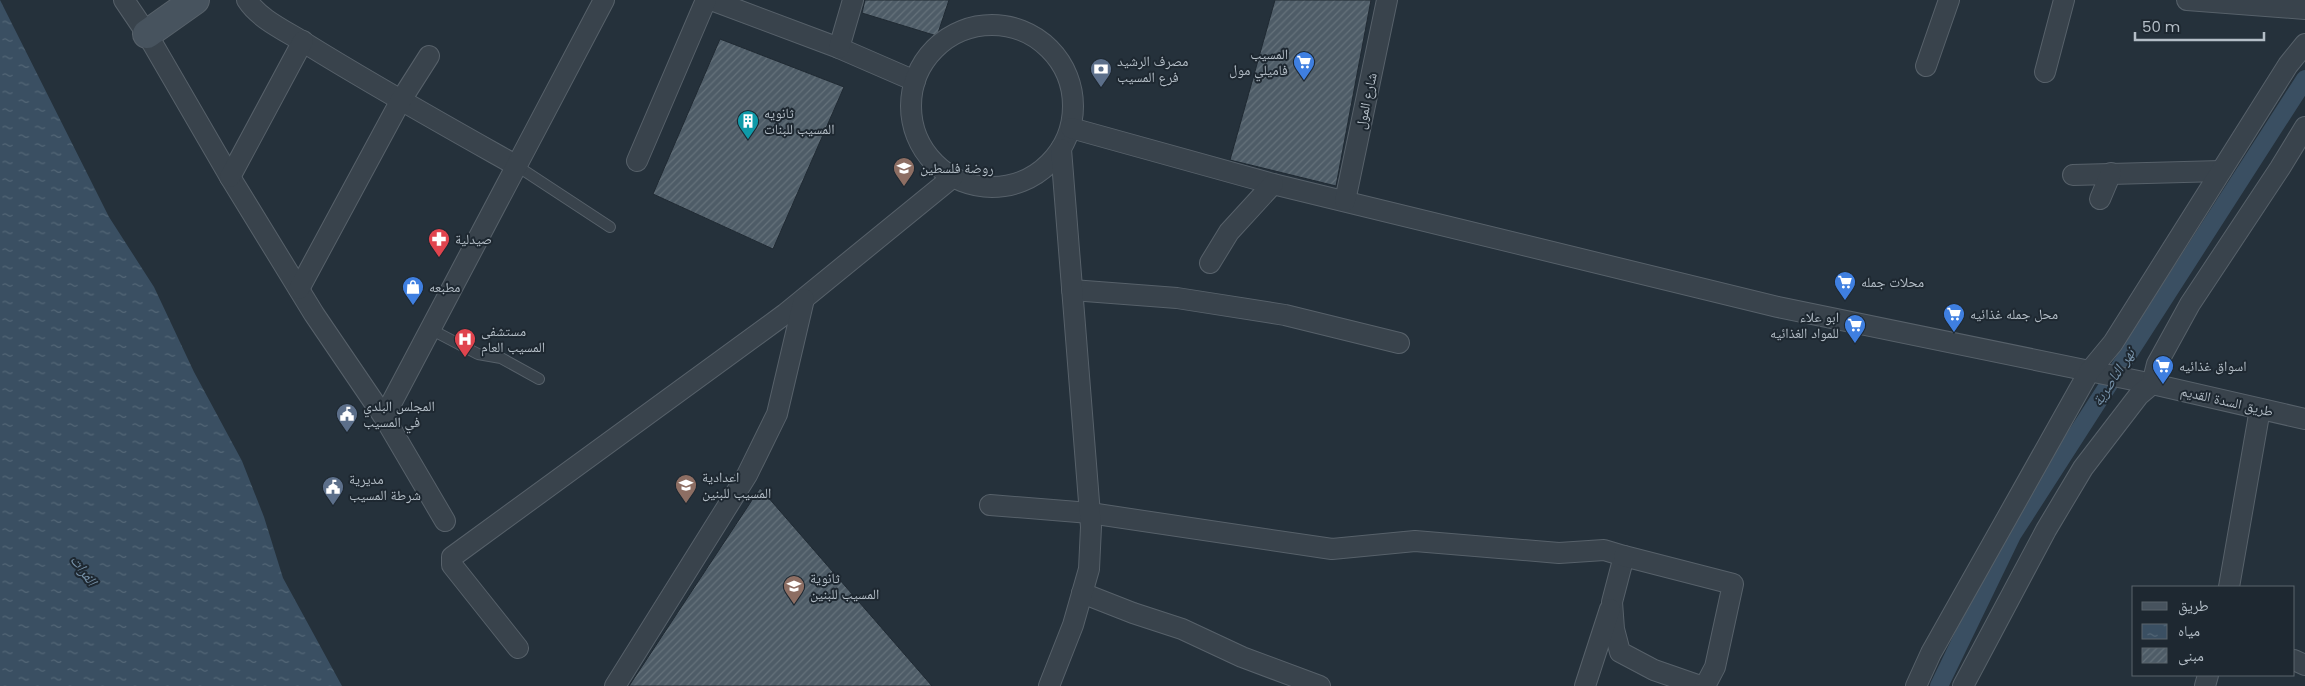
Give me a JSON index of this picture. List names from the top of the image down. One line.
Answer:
{"streets":{"street":["شارع المول","طريق السدة القديم"]},"crossings":[["شارع المول","طريق السدة القديم"]],"water":["نهر الناصرية","الفرات"],"places":{"supermarket":["المسيب فاميلي مول","محلات جمله","محل جمله غذائيه","ابو علاء للمواد الغذائيه","اسواق غذائيه"],"bank":["مصرف الرشيد فرع المسيب"],"building":["ثانويه المسيب للبنات"],"school or university":["روضة فلسطين","اعدادية المسيب للبنين","ثانوية المسيب للبنين"],"pharmacy":["صيدلية"],"shop":["مطبعه"],"hospital":["مستشفى المسيب العام"],"public building":["المجلس البلدي في المسيب","مديرية شرطة المسيب"]},"legend":["طريق","مياه","مبنى"],"scale_bar":"50 m"}
